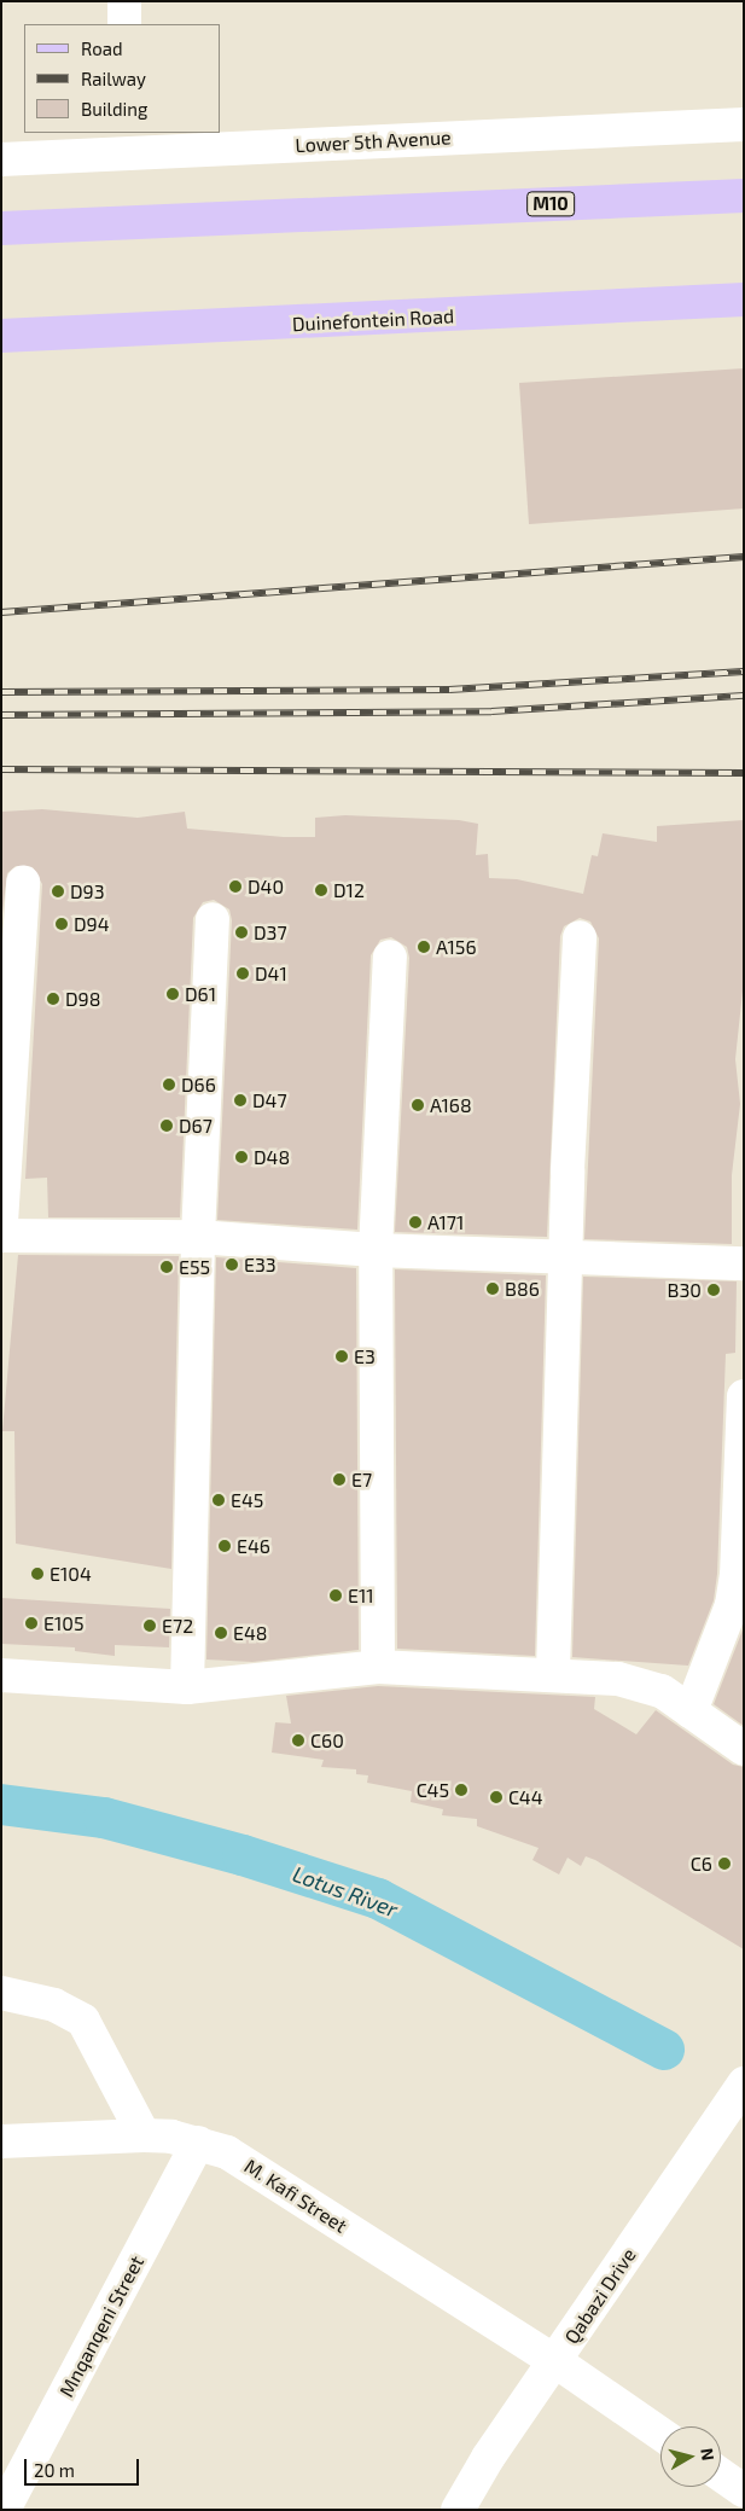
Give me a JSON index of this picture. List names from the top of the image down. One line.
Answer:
{"streets":{"main road":["M10","Duinefontein Road"],"street":["Lower 5th Avenue","M. Kafi Street","Qabazi Drive","Mnqanqeni Street"]},"crossings":[["M. Kafi Street","Qabazi Drive"],["M. Kafi Street","Mnqanqeni Street"]],"water":["Lotus River"],"places":["D40","D12","D93","D94","D37","A156","D41","D61","D98","D66","D47","A168","D67","D48","A171","E33","E55","B86","B30","E3","E7","E45","E46","E104","E11","E105","E72","E48","C60","C45","C44","C6"],"legend":["Road","Railway","Building"],"scale_bar":"20 m","north":"right"}
